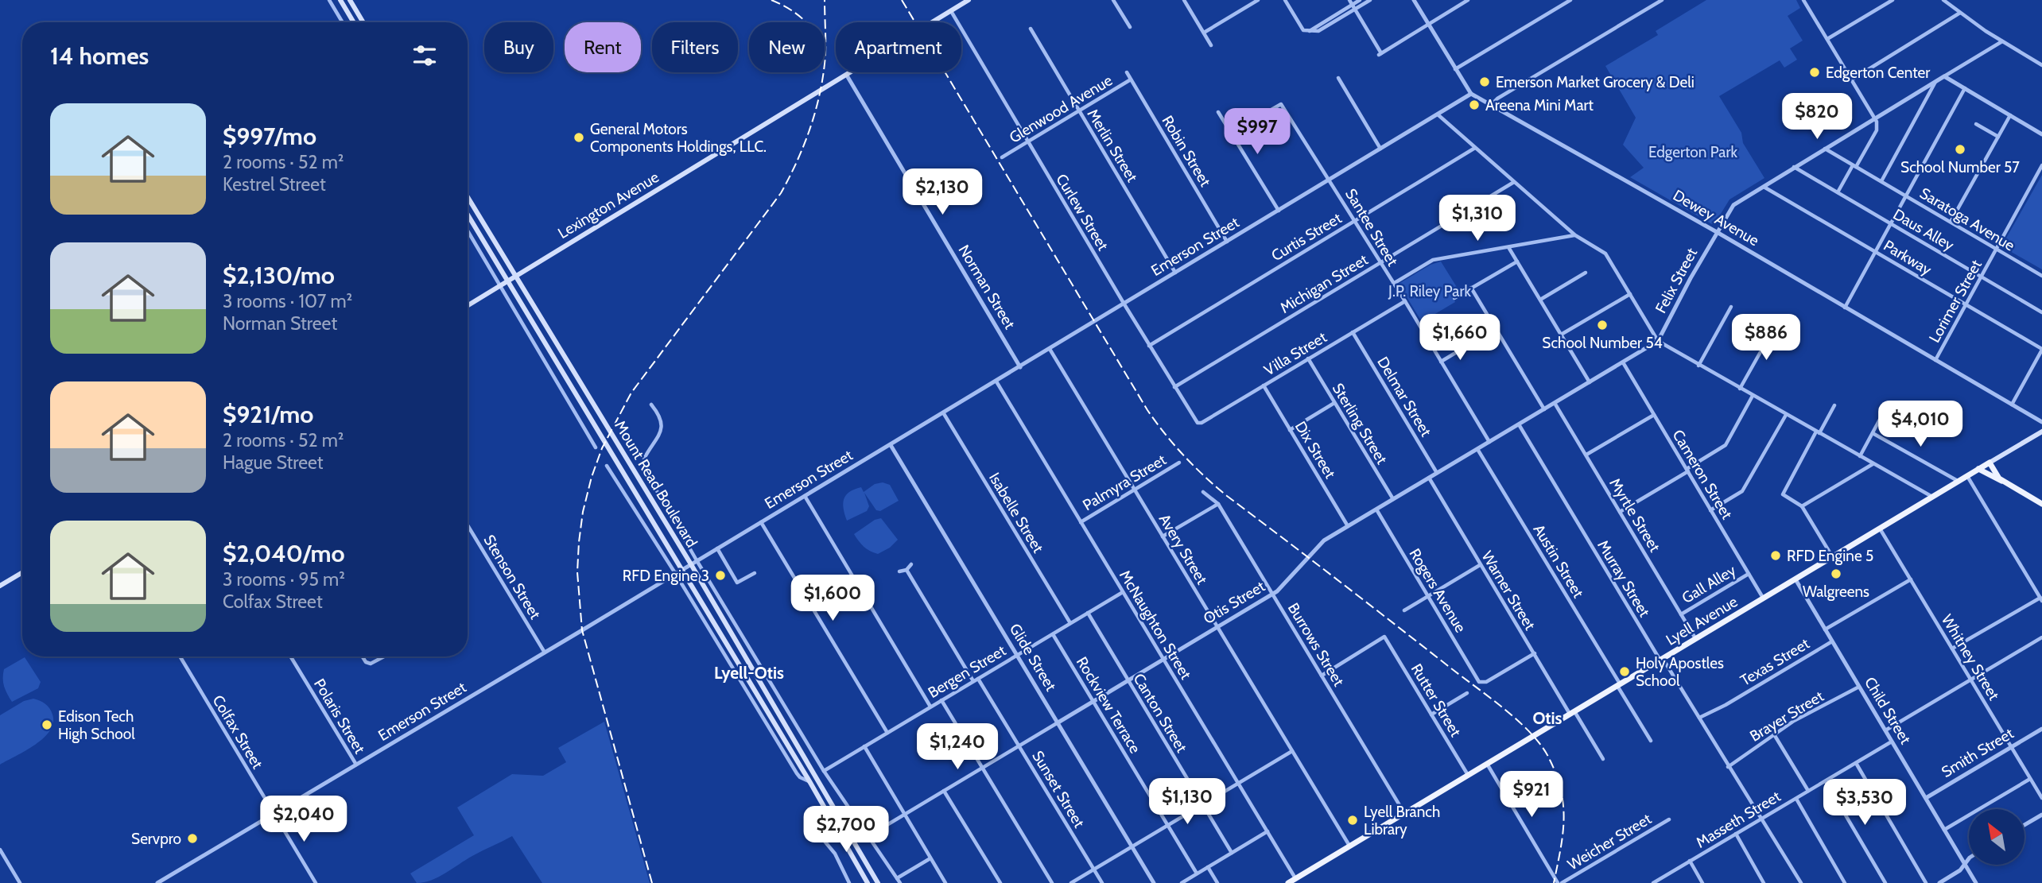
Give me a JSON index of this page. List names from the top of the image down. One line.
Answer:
{"streets":{"main road":["Lexington Avenue","Mount Read Boulevard","Lyell Avenue"],"street":["Glenwood Avenue","Merlin Street","Robin Street","Curlew Street","Dewey Avenue","Saratoga Avenue","Santee Street","Daus Alley","Curtis Street","Emerson Street","Parkway","Felix Street","Michigan Street","Norman Street","Lorimer Street","Villa Street","Delmar Street","Sterling Street","Dix Street","Cameron Street","Palmyra Street","Isabelle Street","Myrtle Street","Avery Street","Austin Street","Stenson Street","Murray Street","Gall Alley","Rogers Avenue","Warner Street","Otis Street","McNaughton Street","Burrows Street","Glide Street","Whitney Street","Texas Street","Bergen Street","Rutter Street","Rockview Terrace","Child Street","Canton Street","Polaris Street","Brayer Street","Colfax Street","Smith Street","Sunset Street","Masseth Street","Weicher Street"]},"crossings":[["Glenwood Avenue","Merlin Street"],["Glenwood Avenue","Robin Street"],["Glenwood Avenue","Curlew Street"],["Merlin Street","Emerson Street"],["Robin Street","Emerson Street"],["Lexington Avenue","Curlew Street"],["Lexington Avenue","Norman Street"],["Lexington Avenue","Mount Read Boulevard"],["Curlew Street","Curtis Street"],["Curlew Street","Emerson Street"],["Curlew Street","Michigan Street"],["Curlew Street","Villa Street"],["Dewey Avenue","Emerson Street"],["Dewey Avenue","Felix Street"],["Dewey Avenue","Lorimer Street"],["Saratoga Avenue","Felix Street"],["Saratoga Avenue","Lorimer Street"],["Santee Street","Curtis Street"],["Santee Street","Emerson Street"],["Santee Street","Michigan Street"],["Santee Street","Villa Street"],["Santee Street","Otis Street"],["Daus Alley","Felix Street"],["Daus Alley","Lorimer Street"],["Emerson Street","Norman Street"],["Emerson Street","Mount Read Boulevard"],["Emerson Street","Isabelle Street"],["Emerson Street","Avery Street"],["Emerson Street","Stenson Street"],["Emerson Street","McNaughton Street"],["Emerson Street","Glide Street"],["Emerson Street","Polaris Street"],["Emerson Street","Colfax Street"],["Parkway","Felix Street"],["Parkway","Lorimer Street"],["Felix Street","Otis Street"],["Villa Street","Delmar Street"],["Villa Street","Sterling Street"],["Villa Street","Dix Street"],["Delmar Street","Otis Street"],["Sterling Street","Otis Street"],["Dix Street","Otis Street"],["Cameron Street","Gall Alley"],["Cameron Street","Otis Street"],["Cameron Street","Lyell Avenue"],["Palmyra Street","Avery Street"],["Palmyra Street","McNaughton Street"],["Mount Read Boulevard","Otis Street"],["Mount Read Boulevard","Bergen Street"],["Isabelle Street","Bergen Street"],["Myrtle Street","Gall Alley"],["Myrtle Street","Otis Street"],["Myrtle Street","Lyell Avenue"],["Avery Street","Otis Street"],["Avery Street","Lyell Avenue"],["Austin Street","Otis Street"],["Austin Street","Lyell Avenue"],["Murray Street","Otis Street"],["Murray Street","Lyell Avenue"],["Murray Street","Texas Street"],["Murray Street","Brayer Street"],["Murray Street","Masseth Street"],["Rogers Avenue","Warner Street"],["Rogers Avenue","Otis Street"],["Warner Street","Otis Street"],["Warner Street","Lyell Avenue"],["Otis Street","McNaughton Street"],["Otis Street","Burrows Street"],["Otis Street","Glide Street"],["Otis Street","Rockview Terrace"],["Otis Street","Canton Street"],["Otis Street","Sunset Street"],["Lyell Avenue","McNaughton Street"],["Lyell Avenue","Burrows Street"],["Lyell Avenue","Whitney Street"],["Lyell Avenue","Rutter Street"],["Lyell Avenue","Child Street"],["McNaughton Street","Bergen Street"],["Burrows Street","Rutter Street"],["Glide Street","Bergen Street"],["Whitney Street","Smith Street"],["Texas Street","Child Street"],["Bergen Street","Rockview Terrace"],["Bergen Street","Canton Street"],["Bergen Street","Sunset Street"],["Child Street","Brayer Street"],["Child Street","Smith Street"],["Child Street","Masseth Street"]],"districts":["Lyell-Otis","Otis"],"parks":["Edgerton Park","J.P. Riley Park"],"places":["Edgerton Center","Emerson Market Grocery & Deli","Areena Mini Mart","General Motors Components Holdings, LLC.","School Number 57","School Number 54","RFD Engine 5","Walgreens","RFD Engine 3","Holy Apostles School","Edison Tech High School","Lyell Branch Library","Servpro"],"north":"top left","page":{"chip":["Buy","Rent","Filters","New","Apartment"],"heading":"14 homes","list":[{"name":"$997/mo","note":"2 rooms · 52 m² · Kestrel Street"},{"name":"$2,130/mo","note":"3 rooms · 107 m² · Norman Street"},{"name":"$921/mo","note":"2 rooms · 52 m² · Hague Street"},{"name":"$2,040/mo","note":"3 rooms · 95 m² · Colfax Street"}],"price":["$820","$997","$2,130","$1,310","$1,660","$886","$4,010","$1,600","$1,240","$921","$1,130","$3,530","$2,040","$2,700"]}}
